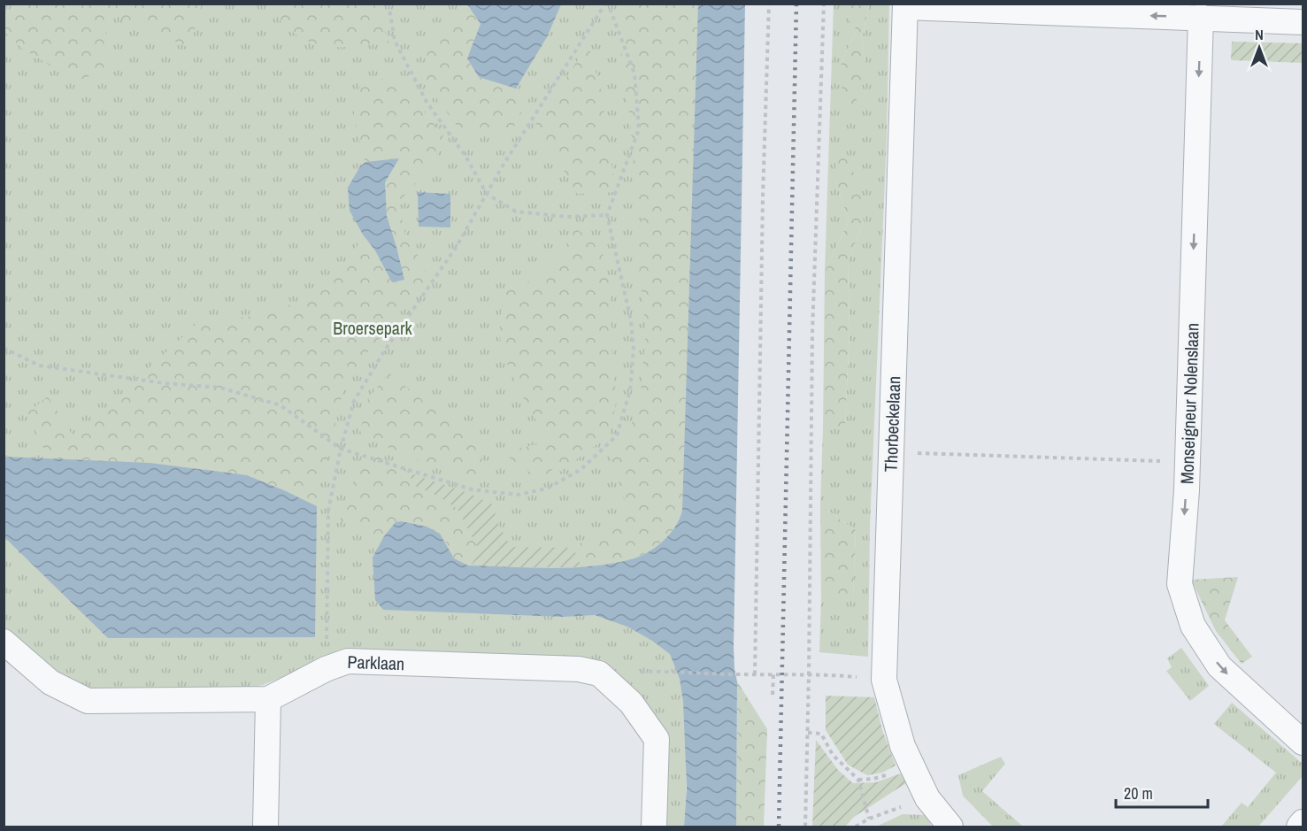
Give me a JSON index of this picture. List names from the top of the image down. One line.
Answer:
{"streets":{"street":["Monseigneur Nolenslaan","Thorbeckelaan","Parklaan"]},"one_way":["Monseigneur Nolenslaan"],"parks":["Broersepark"],"scale_bar":"20 m","north":"top"}
